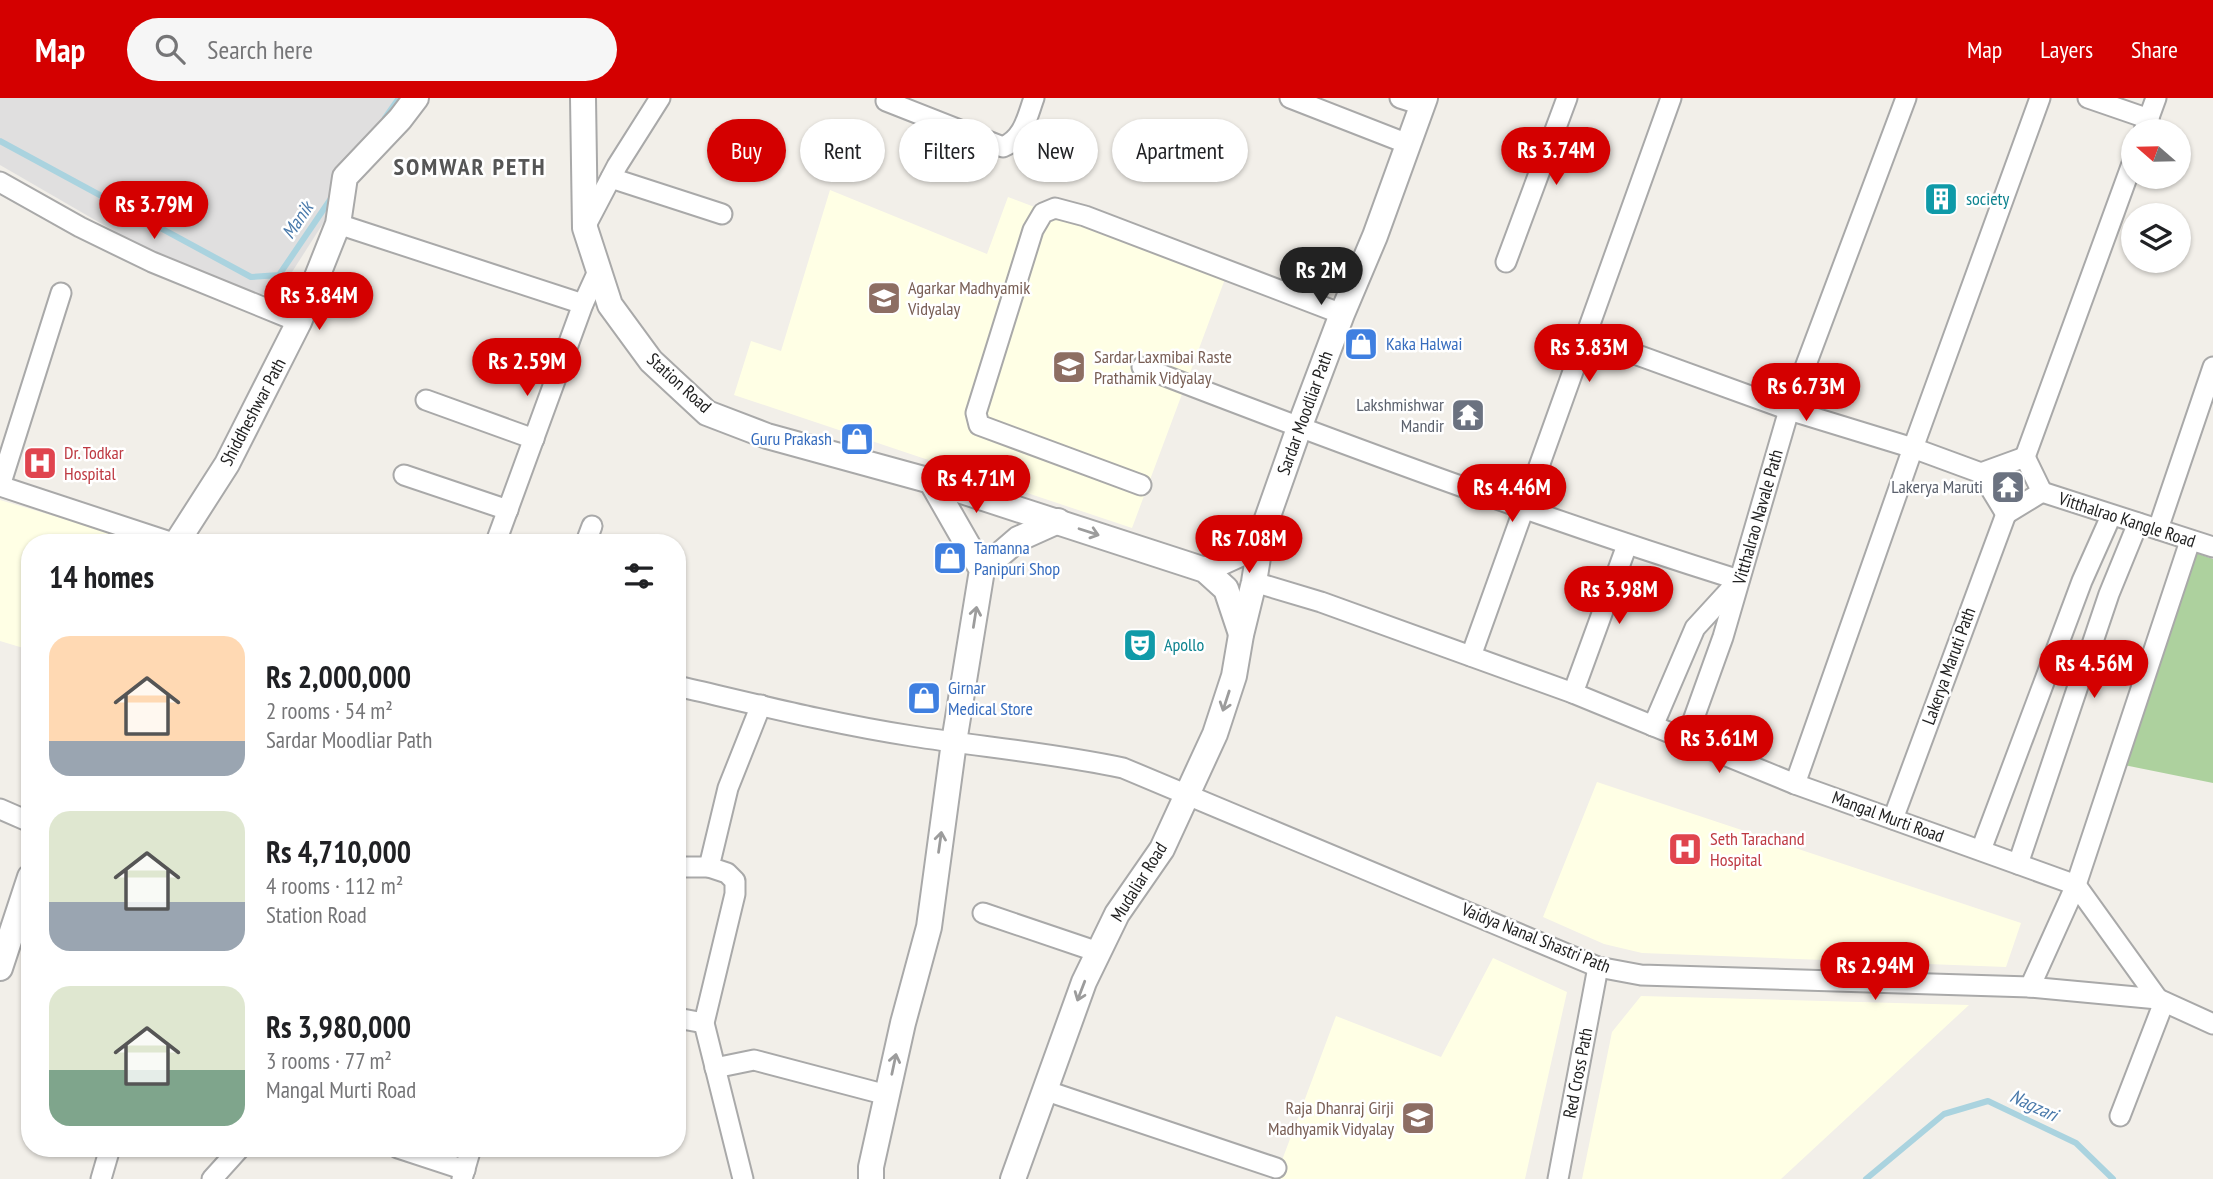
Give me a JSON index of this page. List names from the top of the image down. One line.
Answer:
{"streets":{"street":["Station Road","Shiddheshwar Path","Sardar Moodliar Path","Vitthalrao Navale Path","Vitthalrao Kangle Road","Lakerya Maruti Path","Mangal Murti Road","Mudaliar Road","Vaidya Nanal Shastri Path","Red Cross Path"]},"crossings":[["Station Road","Sardar Moodliar Path"],["Sardar Moodliar Path","Mangal Murti Road"],["Sardar Moodliar Path","Mudaliar Road"],["Vitthalrao Navale Path","Mangal Murti Road"],["Vitthalrao Kangle Road","Lakerya Maruti Path"],["Lakerya Maruti Path","Mangal Murti Road"],["Mangal Murti Road","Mudaliar Road"],["Mudaliar Road","Vaidya Nanal Shastri Path"],["Vaidya Nanal Shastri Path","Red Cross Path"]],"districts":["SOMWAR PETH"],"water":["Manik","Nagzari"],"places":{"building":["society"],"school or university":["Agarkar Madhyamik Vidyalay","Sardar Laxmibai Raste Prathamik Vidyalay","Raja Dhanraj Girji Madhyamik Vidyalay"],"shop":["Kaka Halwai","Guru Prakash","Tamanna Panipuri Shop","Girnar Medical Store"],"temple":["Lakshmishwar Mandir","Lakerya Maruti"],"hospital":["Dr. Todkar Hospital","Seth Tarachand Hospital"],"theatre":["Apollo"]},"north":"left","page":{"header":"Map","search":"Search here","nav":["Map","Layers","Share"],"chip":["Buy","Rent","Filters","New","Apartment"],"price":["Rs 3.74M","Rs 3.79M","Rs 2M","Rs 3.84M","Rs 3.83M","Rs 2.59M","Rs 6.73M","Rs 4.71M","Rs 4.46M","Rs 7.08M","Rs 3.98M","Rs 4.56M","Rs 3.61M","Rs 2.94M"],"heading":"14 homes","list":[{"name":"Rs 2,000,000","note":"2 rooms · 54 m² · Sardar Moodliar Path"},{"name":"Rs 4,710,000","note":"4 rooms · 112 m² · Station Road"},{"name":"Rs 3,980,000","note":"3 rooms · 77 m² · Mangal Murti Road"}]}}
